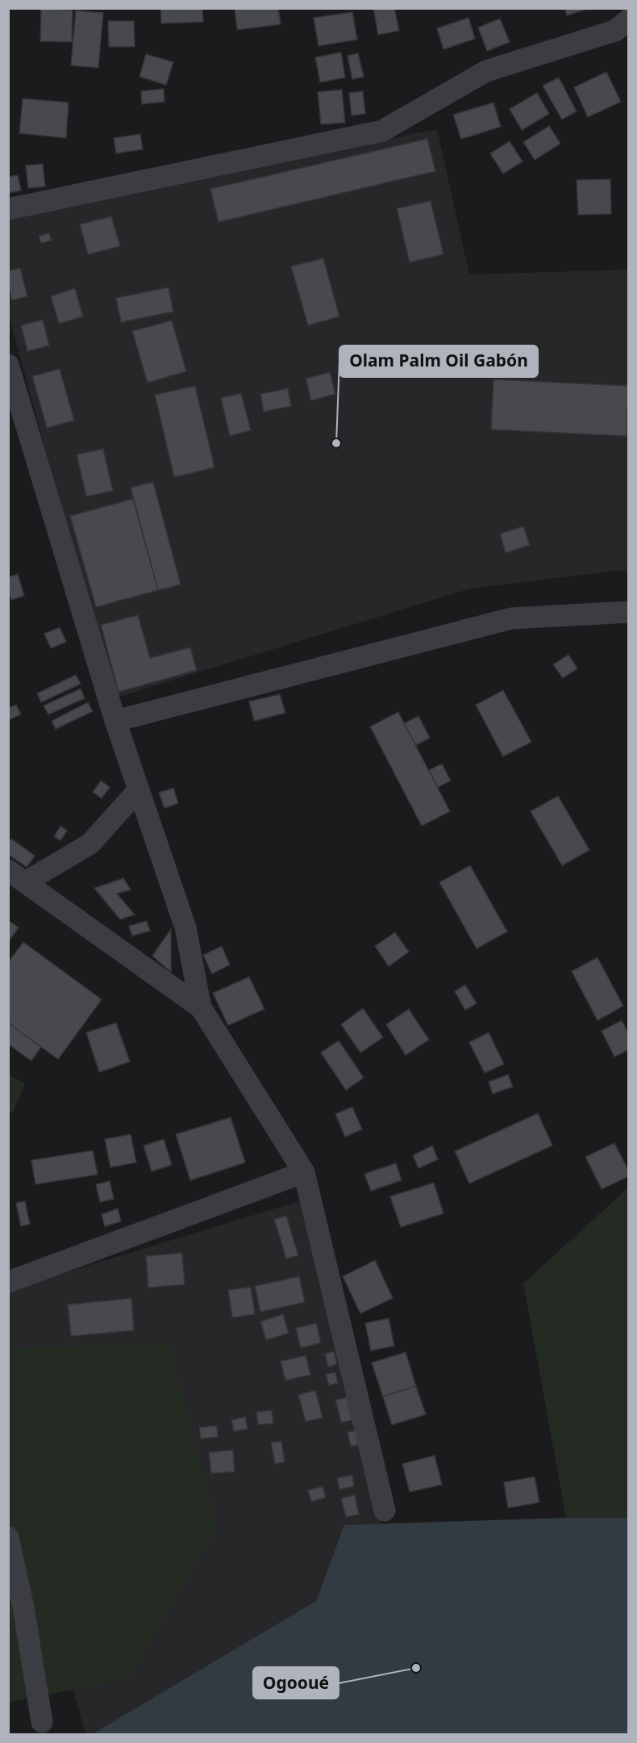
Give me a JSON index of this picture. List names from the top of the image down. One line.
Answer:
{"places":["Olam Palm Oil Gabón","Ogooué"]}
